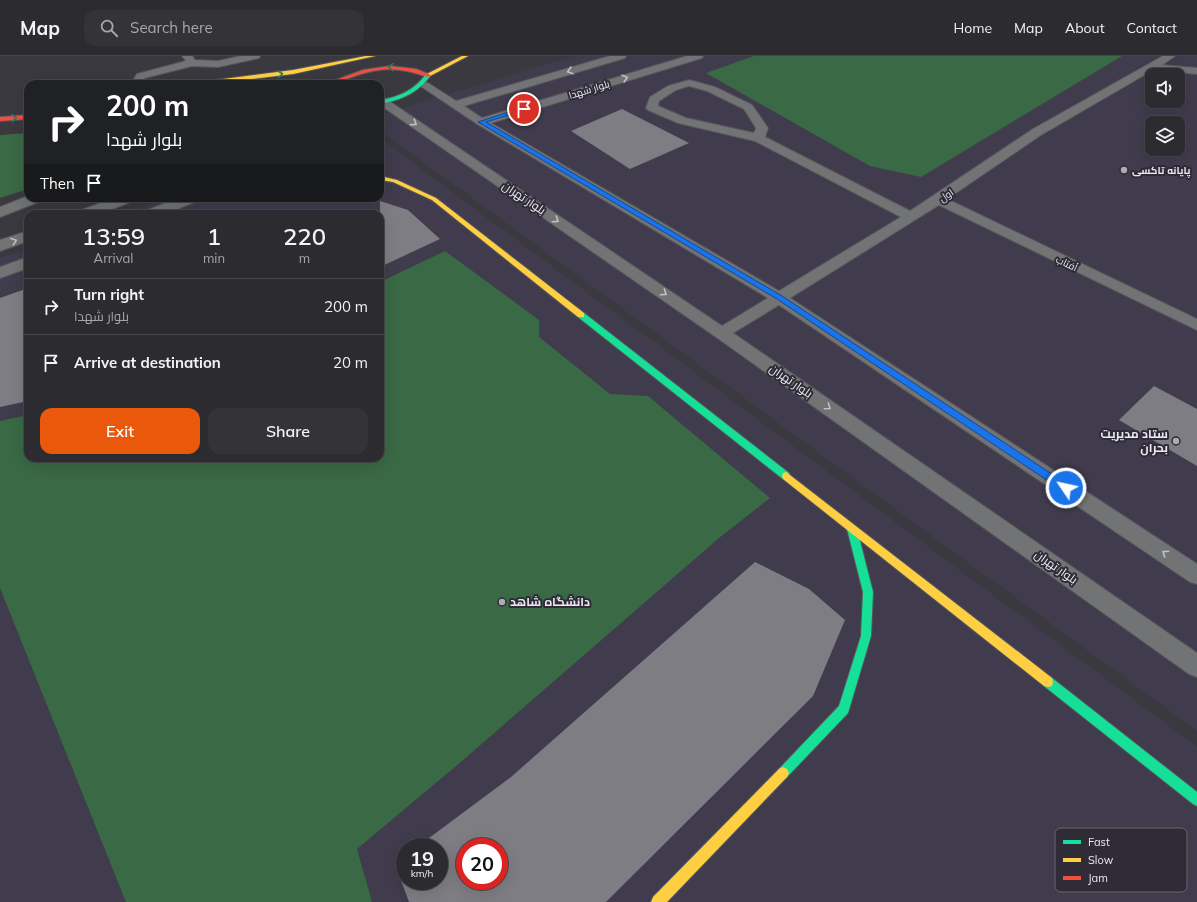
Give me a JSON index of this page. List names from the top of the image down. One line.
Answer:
{"streets":{"lane":["بلوار شهدا","اول","بلوار تهران","آفتاب"]},"crossings":[["اول","بلوار تهران"],["اول","آفتاب"]],"places":["پایانه تاکسی","ستاد مدیریت بحران","دانشگاه شاهد"],"legend":["Fast","Slow","Jam"],"page":{"header":"Map","search":"Search here","nav":["Home","Map","About","Contact"],"turn":["200 m","بلوار شهدا"],"then":"Then","eta":["13:59","Arrival","1","min","220","m"],"list":[{"name":"Turn right","note":"بلوار شهدا","value":"200 m"},{"name":"Arrive at destination","value":"20 m"}],"buttons":["Exit","Share"],"speed":"19 km/h","limit":"20"}}
